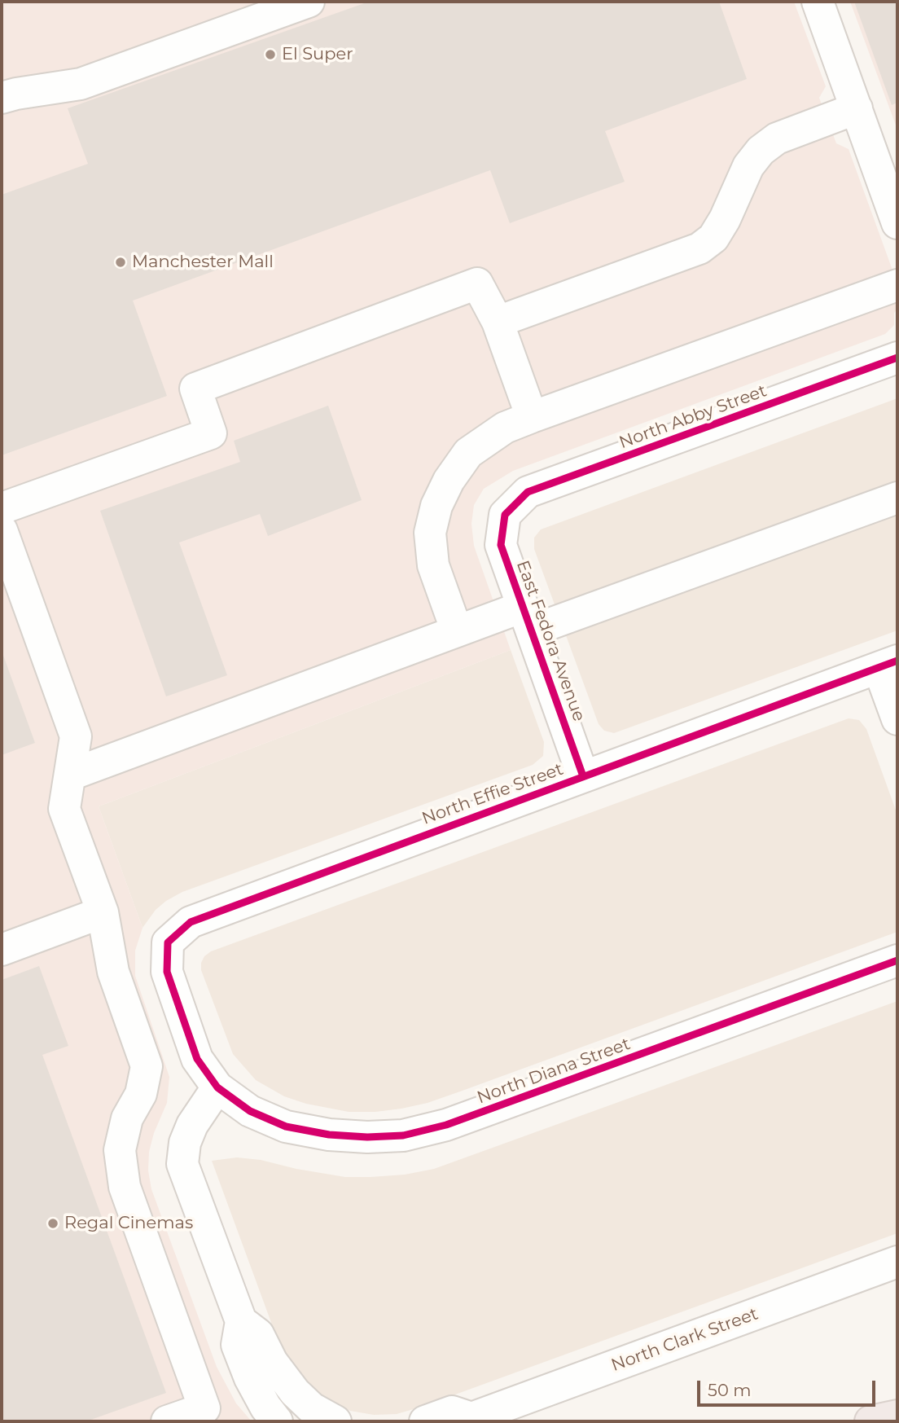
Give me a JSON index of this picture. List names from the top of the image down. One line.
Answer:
{"streets":{"street":["North Abby Street","East Fedora Avenue","North Effie Street","North Diana Street","North Clark Street"]},"crossings":[["North Abby Street","East Fedora Avenue"],["East Fedora Avenue","North Effie Street"],["North Effie Street","North Diana Street"]],"places":["El Super","Manchester Mall","Regal Cinemas"],"scale_bar":"50 m"}
